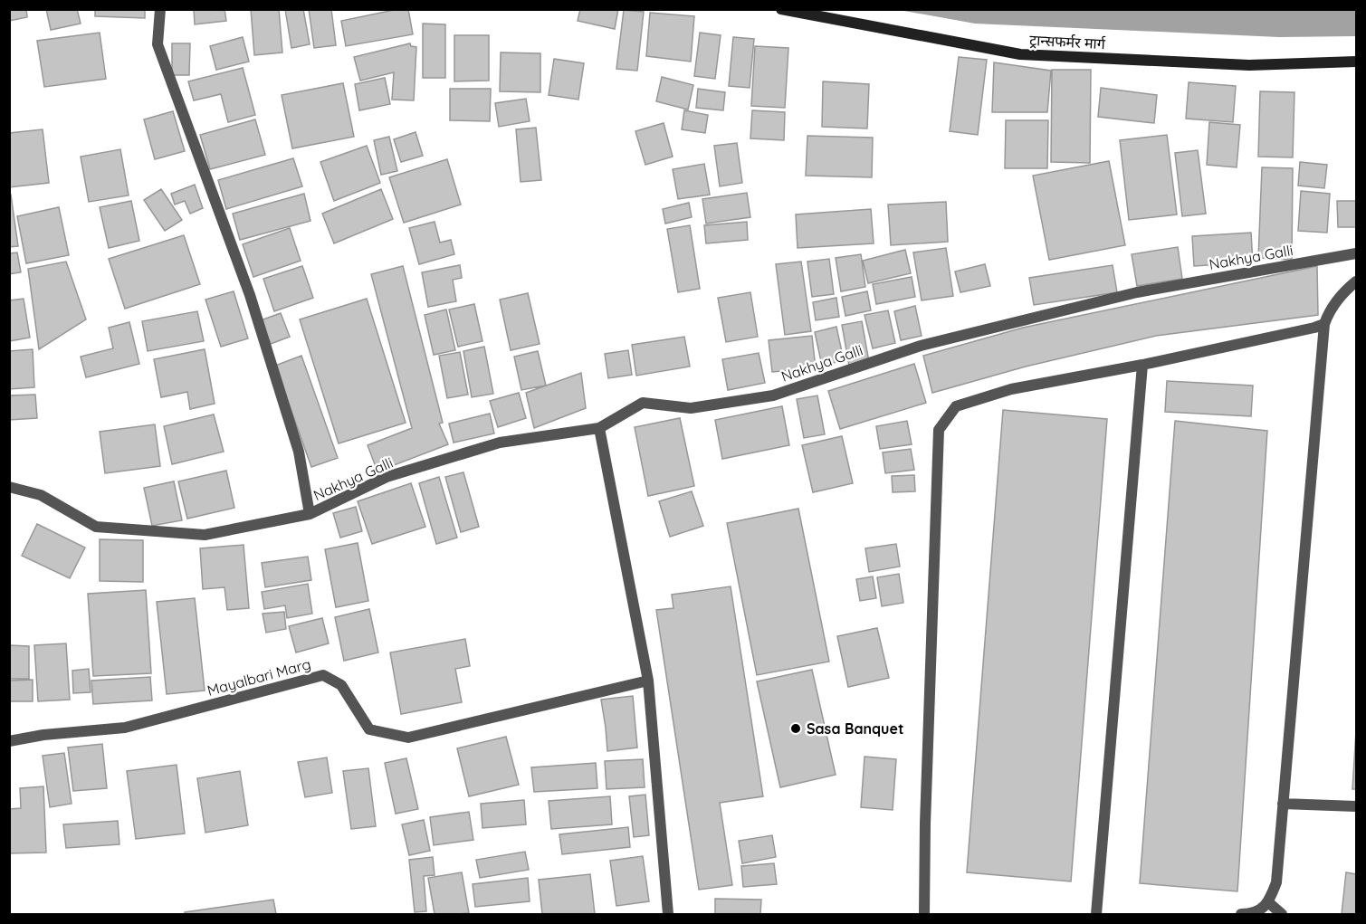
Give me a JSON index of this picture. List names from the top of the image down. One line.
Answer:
{"streets":{"main road":["ट्रान्सफर्मर मार्ग"],"street":["Nakhya Galli","Mayalbari Marg"]},"places":["Sasa Banquet"]}
